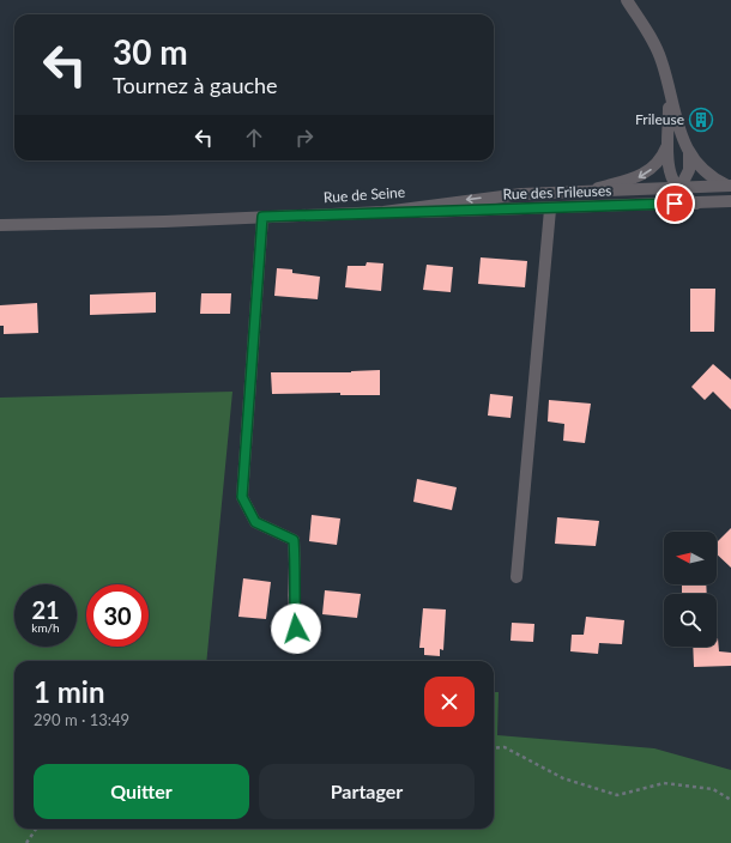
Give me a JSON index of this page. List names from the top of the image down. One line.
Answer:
{"streets":{"street":["Rue des Frileuses","Rue de Seine"]},"crossings":[["Rue des Frileuses","Rue de Seine"]],"places":{"building":["Frileuse"]},"north":"left","page":{"turn":["30 m","Tournez à gauche"],"speed":"21 km/h","limit":"30","heading":["1 min","290 m · 13:49"],"buttons":["Quitter","Partager"]}}
